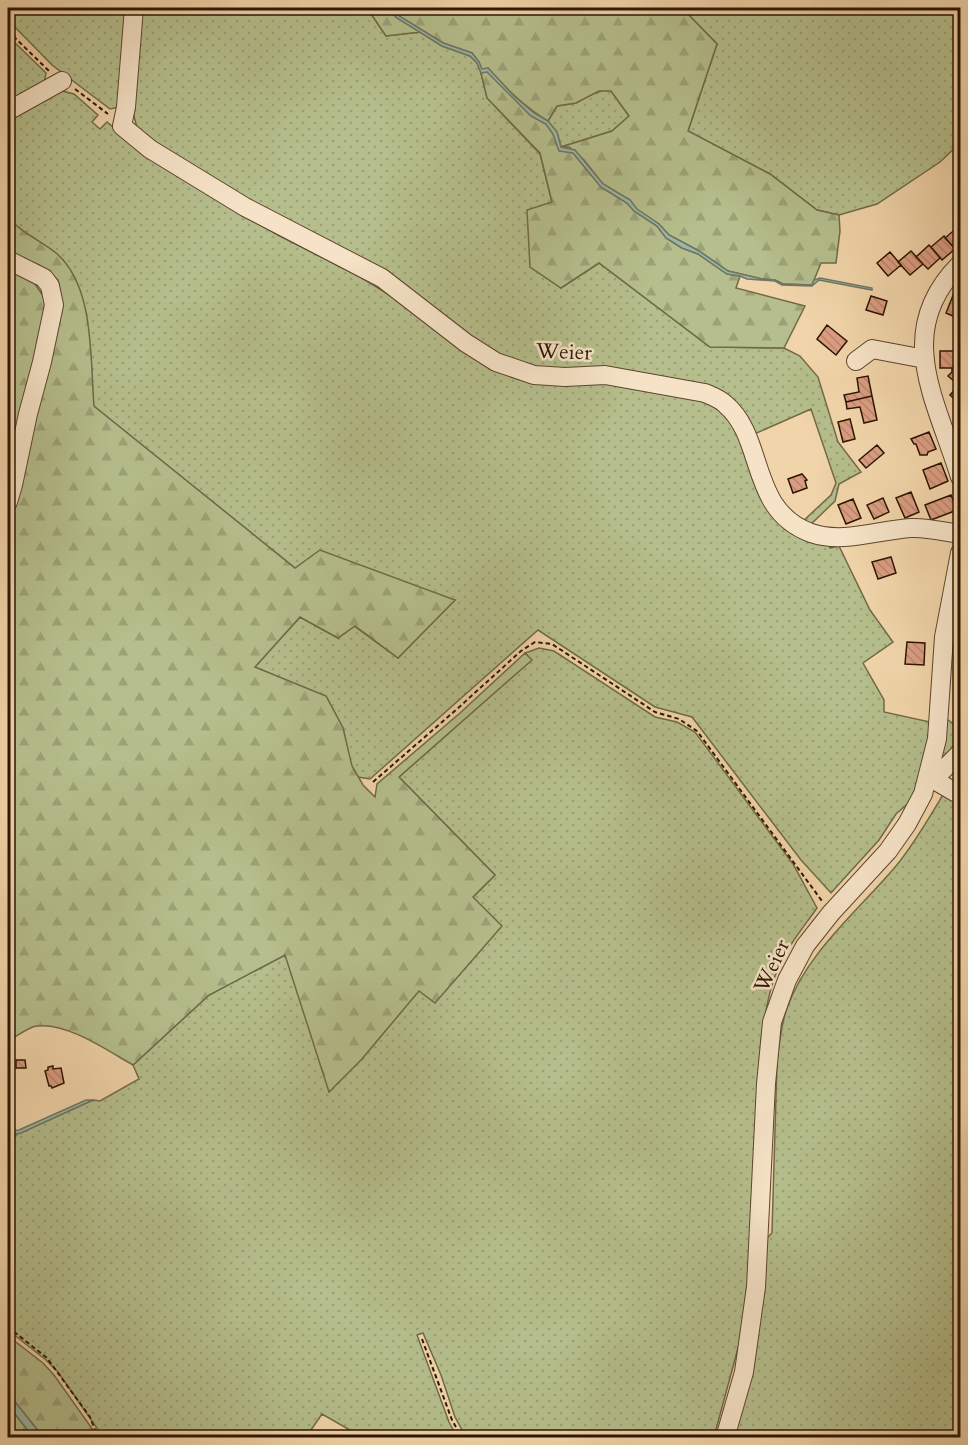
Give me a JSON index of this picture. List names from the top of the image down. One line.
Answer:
{"streets":{"street":["Weier"]}}
